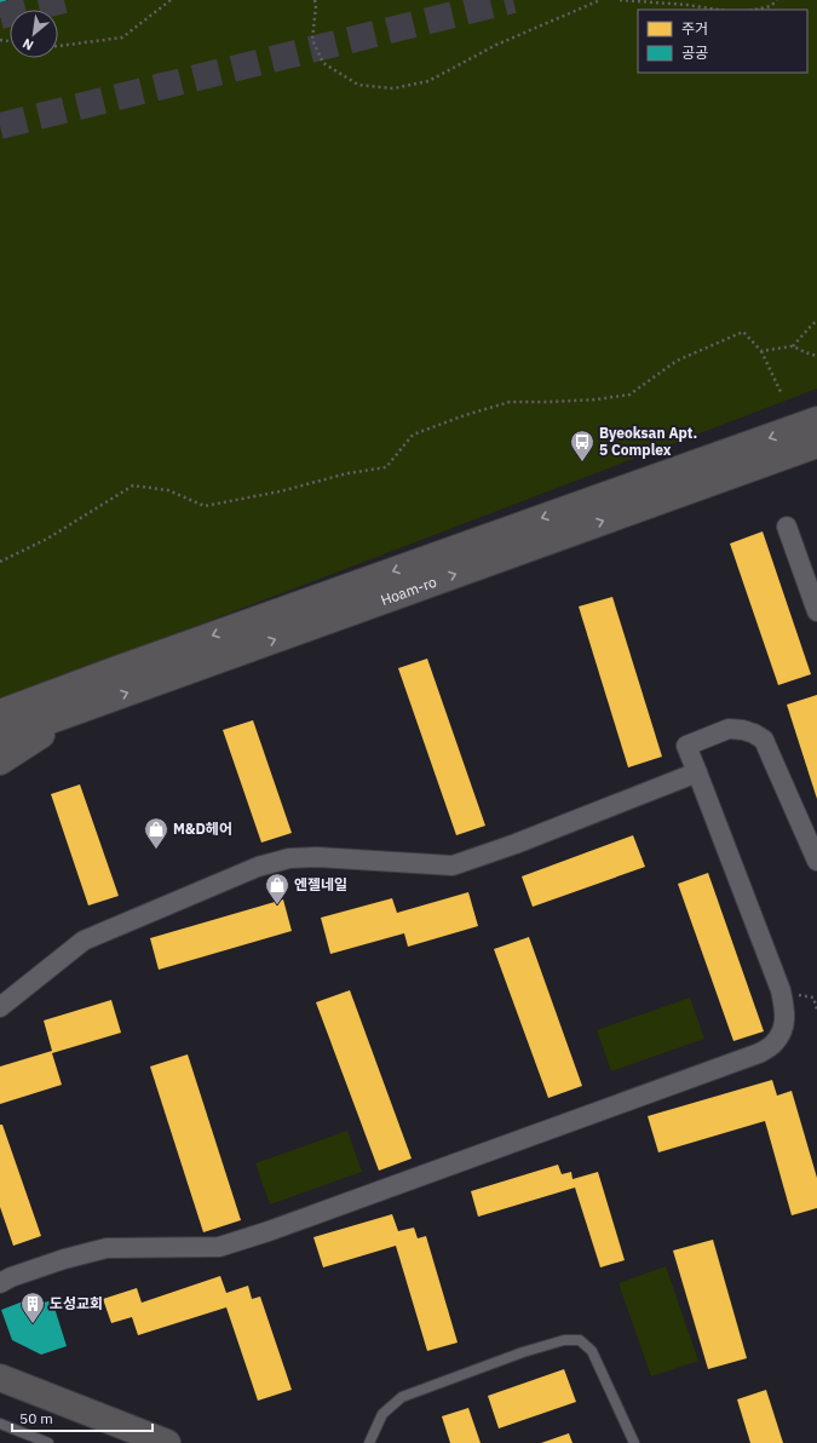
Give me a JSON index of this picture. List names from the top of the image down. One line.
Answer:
{"streets":{"main road":["Hoam-ro"]},"places":{"bus stop":["Byeoksan Apt. 5 Complex"],"shop":["M&D헤어","엔젤네일"],"building":["도성교회"]},"legend":["주거","공공"],"scale_bar":"50 m","north":"bottom left"}
